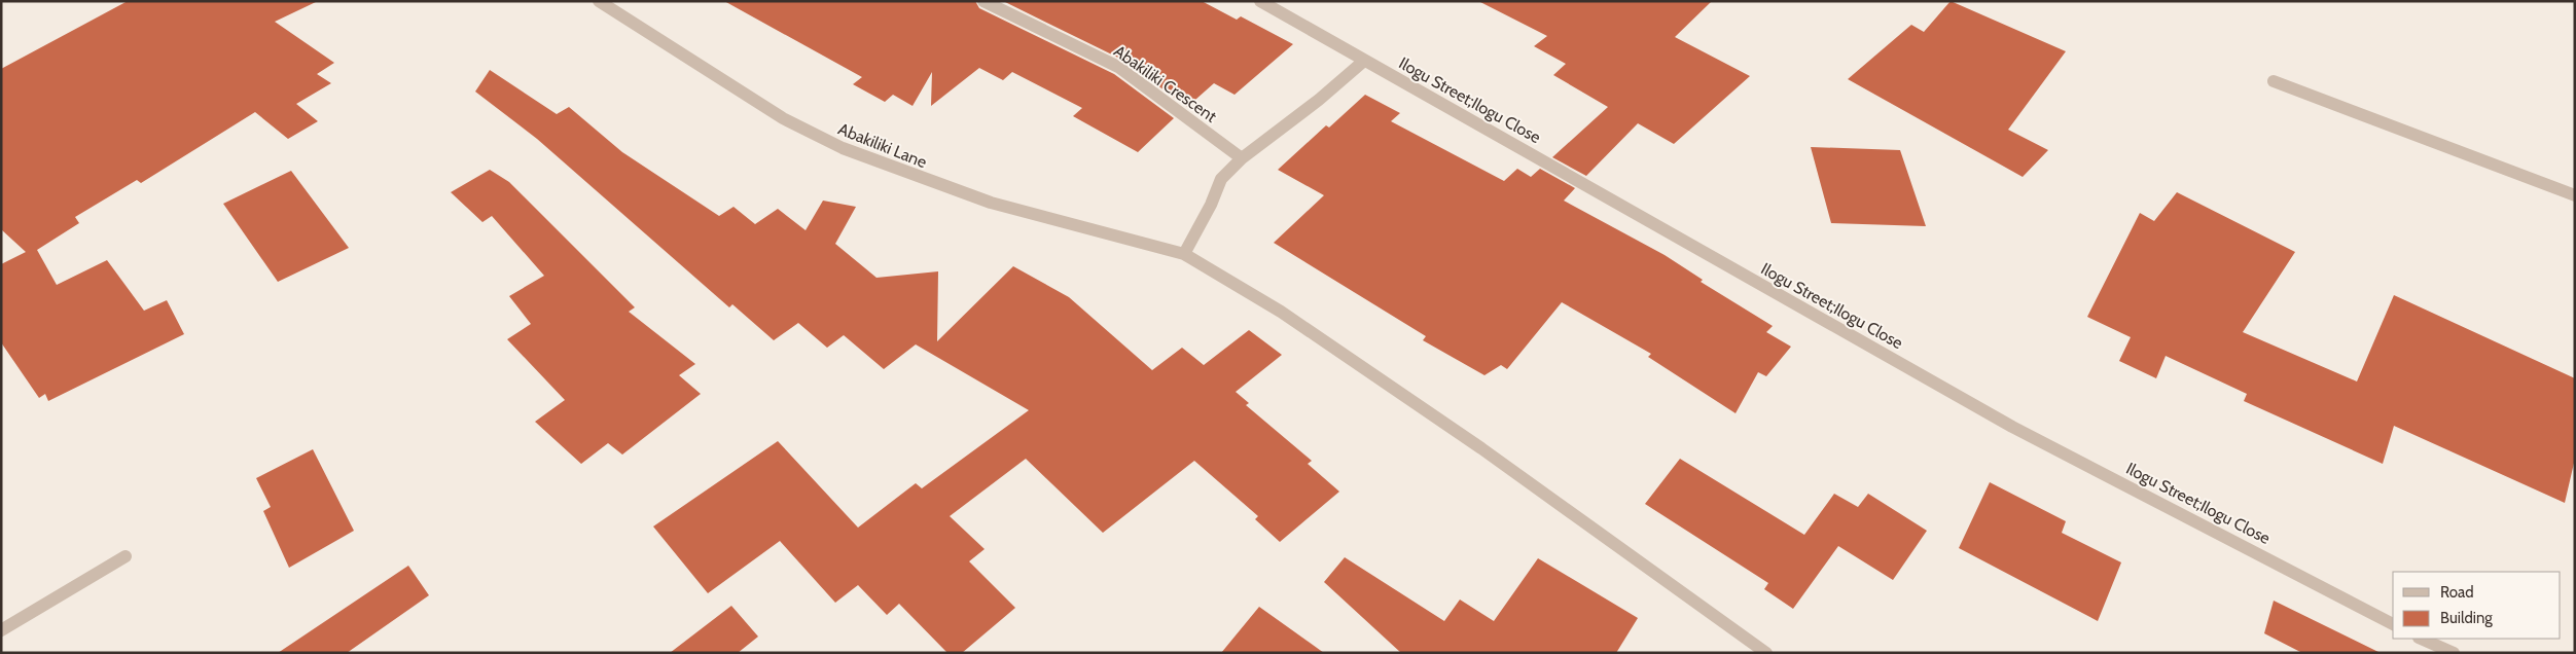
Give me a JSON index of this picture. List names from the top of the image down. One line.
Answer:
{"streets":{"street":["Abakiliki Crescent","Ilogu Street;Ilogu Close","Abakiliki Lane"]},"legend":["Road","Building"]}
